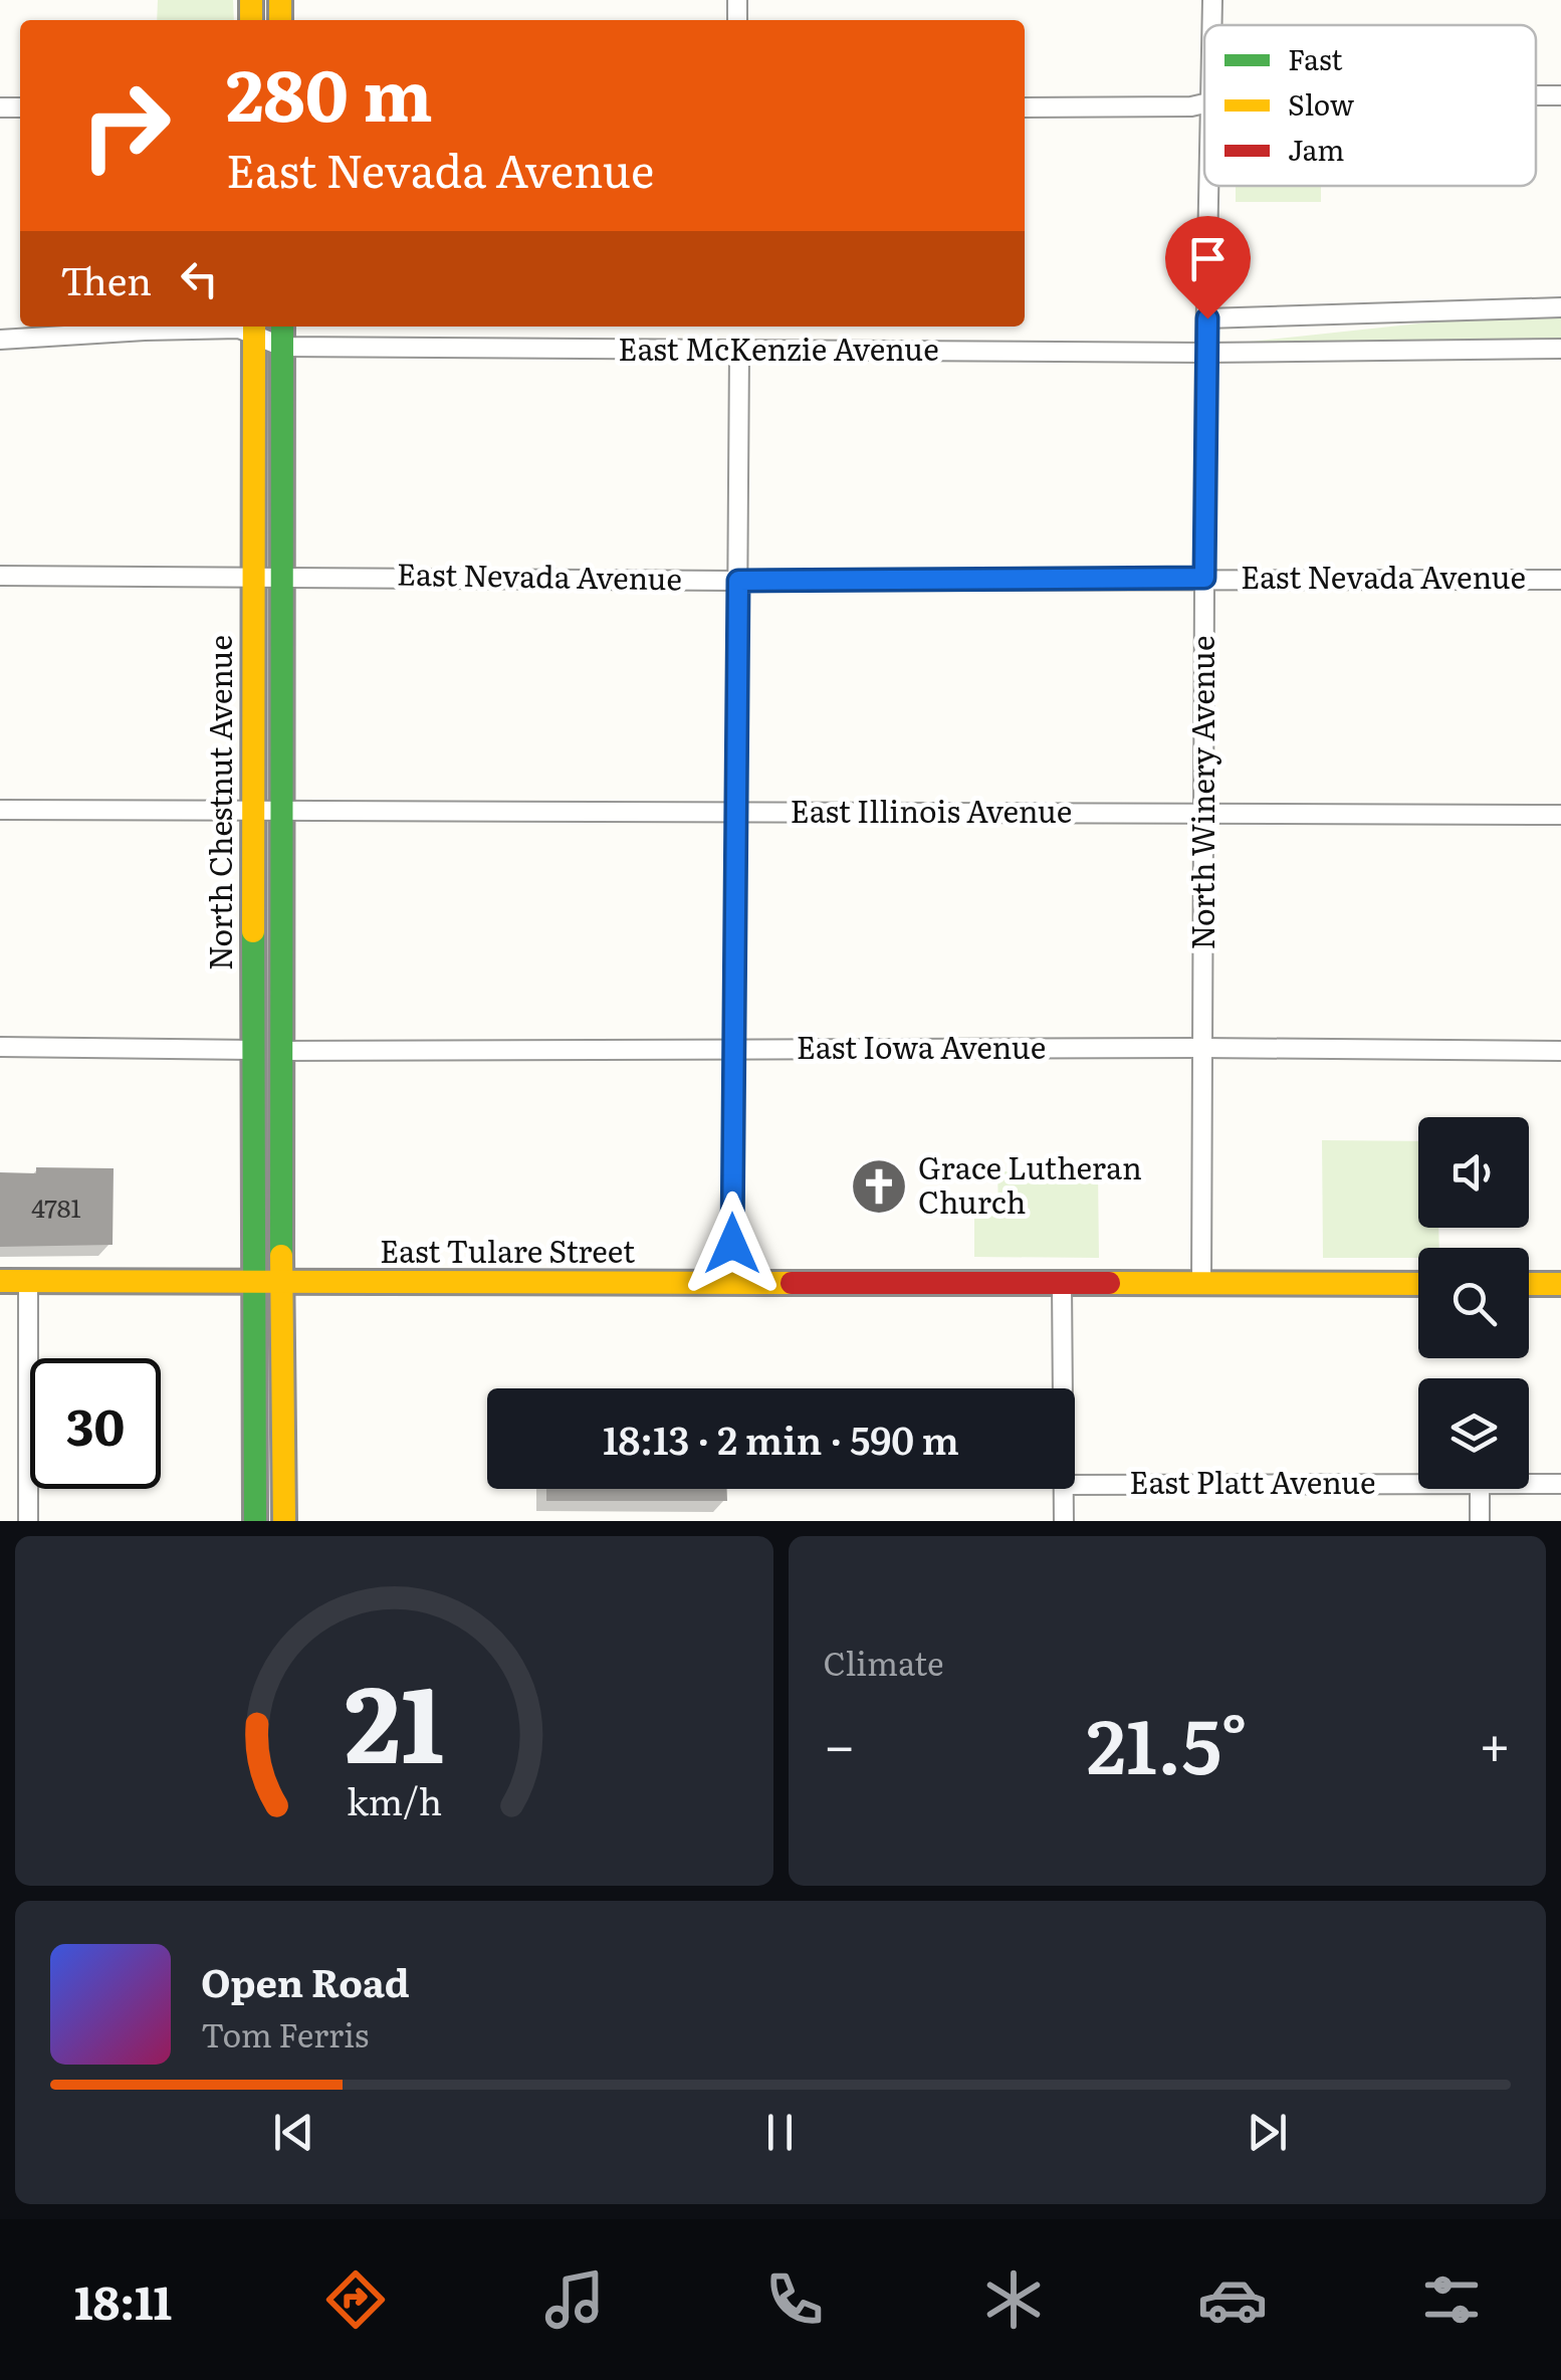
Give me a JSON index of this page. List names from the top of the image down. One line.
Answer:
{"streets":{"main road":["North Chestnut Avenue","East Tulare Street"],"street":["East McKenzie Avenue","East Nevada Avenue","North Winery Avenue","East Illinois Avenue","East Iowa Avenue","East Platt Avenue"]},"crossings":[["East McKenzie Avenue","North Winery Avenue"],["East McKenzie Avenue","North Chestnut Avenue"],["East Nevada Avenue","North Winery Avenue"],["East Nevada Avenue","North Chestnut Avenue"],["North Winery Avenue","East Illinois Avenue"],["North Winery Avenue","East Iowa Avenue"],["North Winery Avenue","East Tulare Street"],["North Chestnut Avenue","East Illinois Avenue"],["North Chestnut Avenue","East Iowa Avenue"],["North Chestnut Avenue","East Tulare Street"]],"places":{"church":["Grace Lutheran Church"]},"house_numbers":["4781"],"legend":["Fast","Slow","Jam"],"page":{"turn":["280 m","East Nevada Avenue"],"then":"Then","limit":"30","trip":"18:13 · 2 min · 590 m","tile":"Climate","heat":["−","21.5°","+"],"song":["Open Road","Tom Ferris"],"tabs":"18:11","gauge":["21","km/h"]}}
